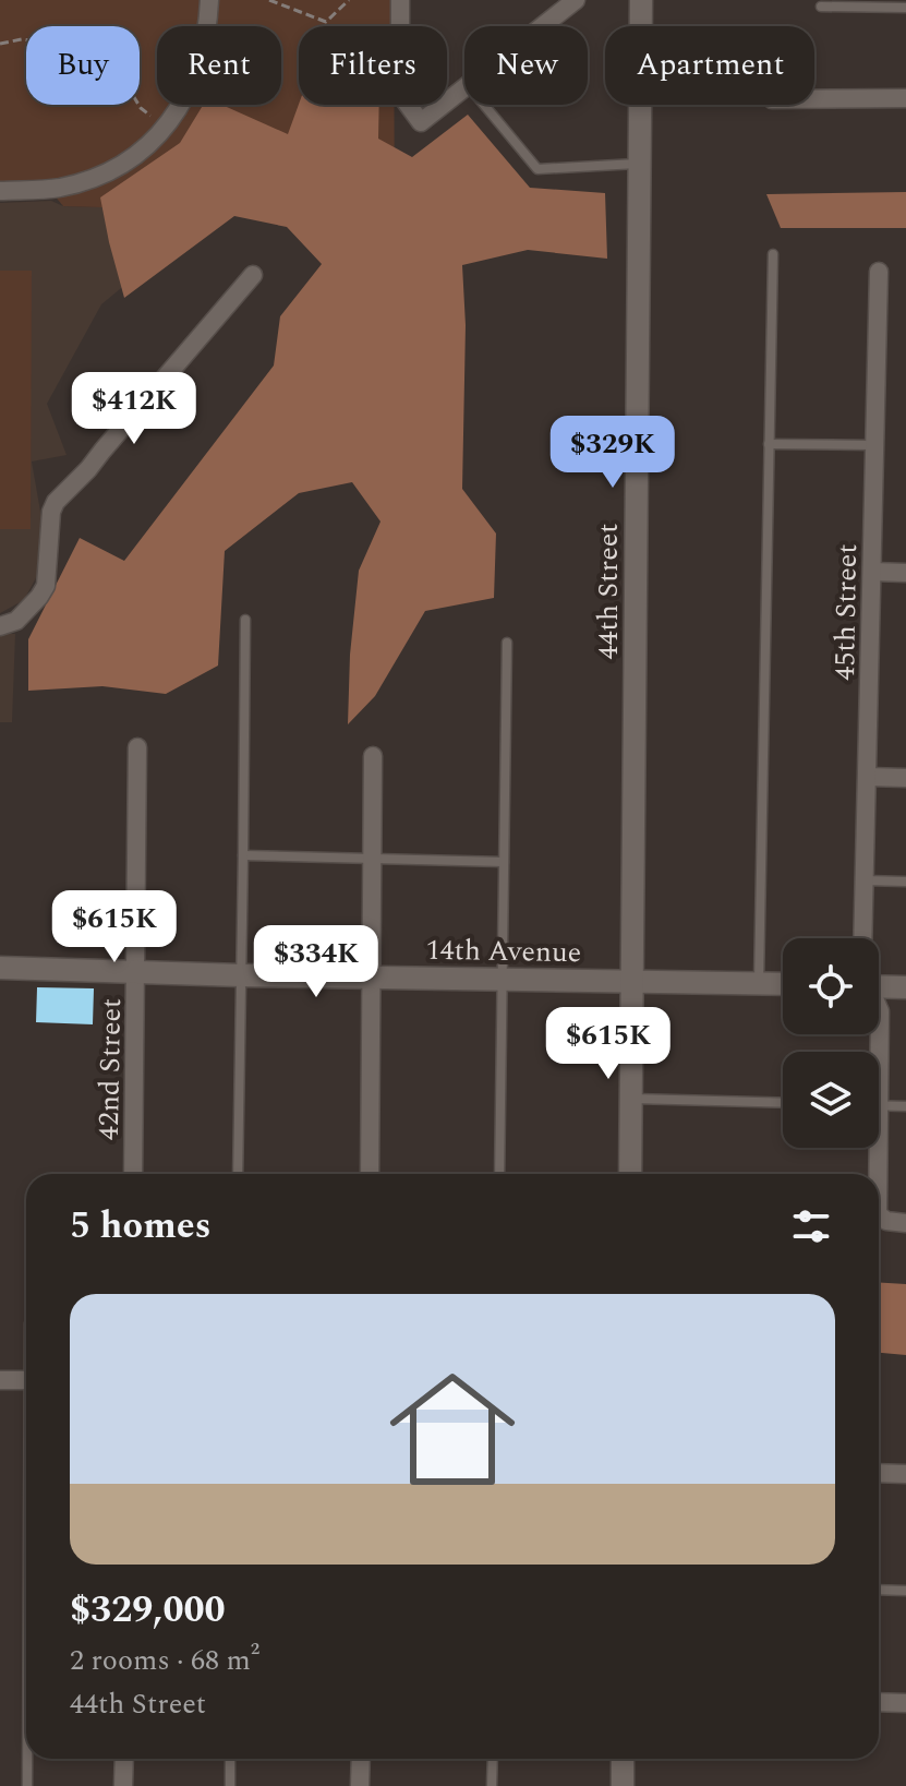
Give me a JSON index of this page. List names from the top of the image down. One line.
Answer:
{"streets":{"street":["44th Street","45th Street","14th Avenue","42nd Street"]},"crossings":[["44th Street","14th Avenue"],["14th Avenue","42nd Street"]],"page":{"chip":["Buy","Rent","Filters","New","Apartment"],"price":["$412K","$329K","$615K","$334K","$615K"],"heading":"5 homes","list":[{"name":"$329,000","note":"2 rooms · 68 m² · 44th Street"}]}}
